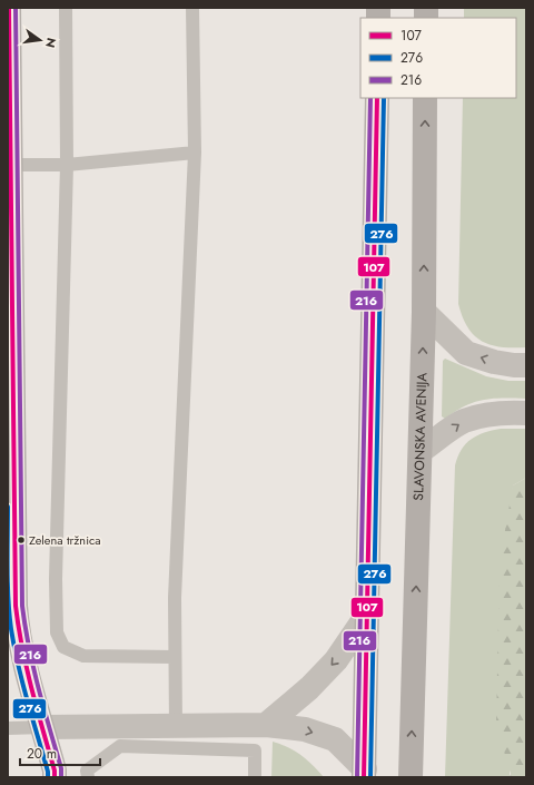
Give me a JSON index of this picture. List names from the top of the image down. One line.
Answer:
{"streets":{"main road":["SLAVONSKA AVENIJA"]},"places":["Zelena tržnica"],"lines":["transit line 107","transit line 216","transit line 276"],"legend":["107","276","216"],"scale_bar":"20 m","north":"right"}
